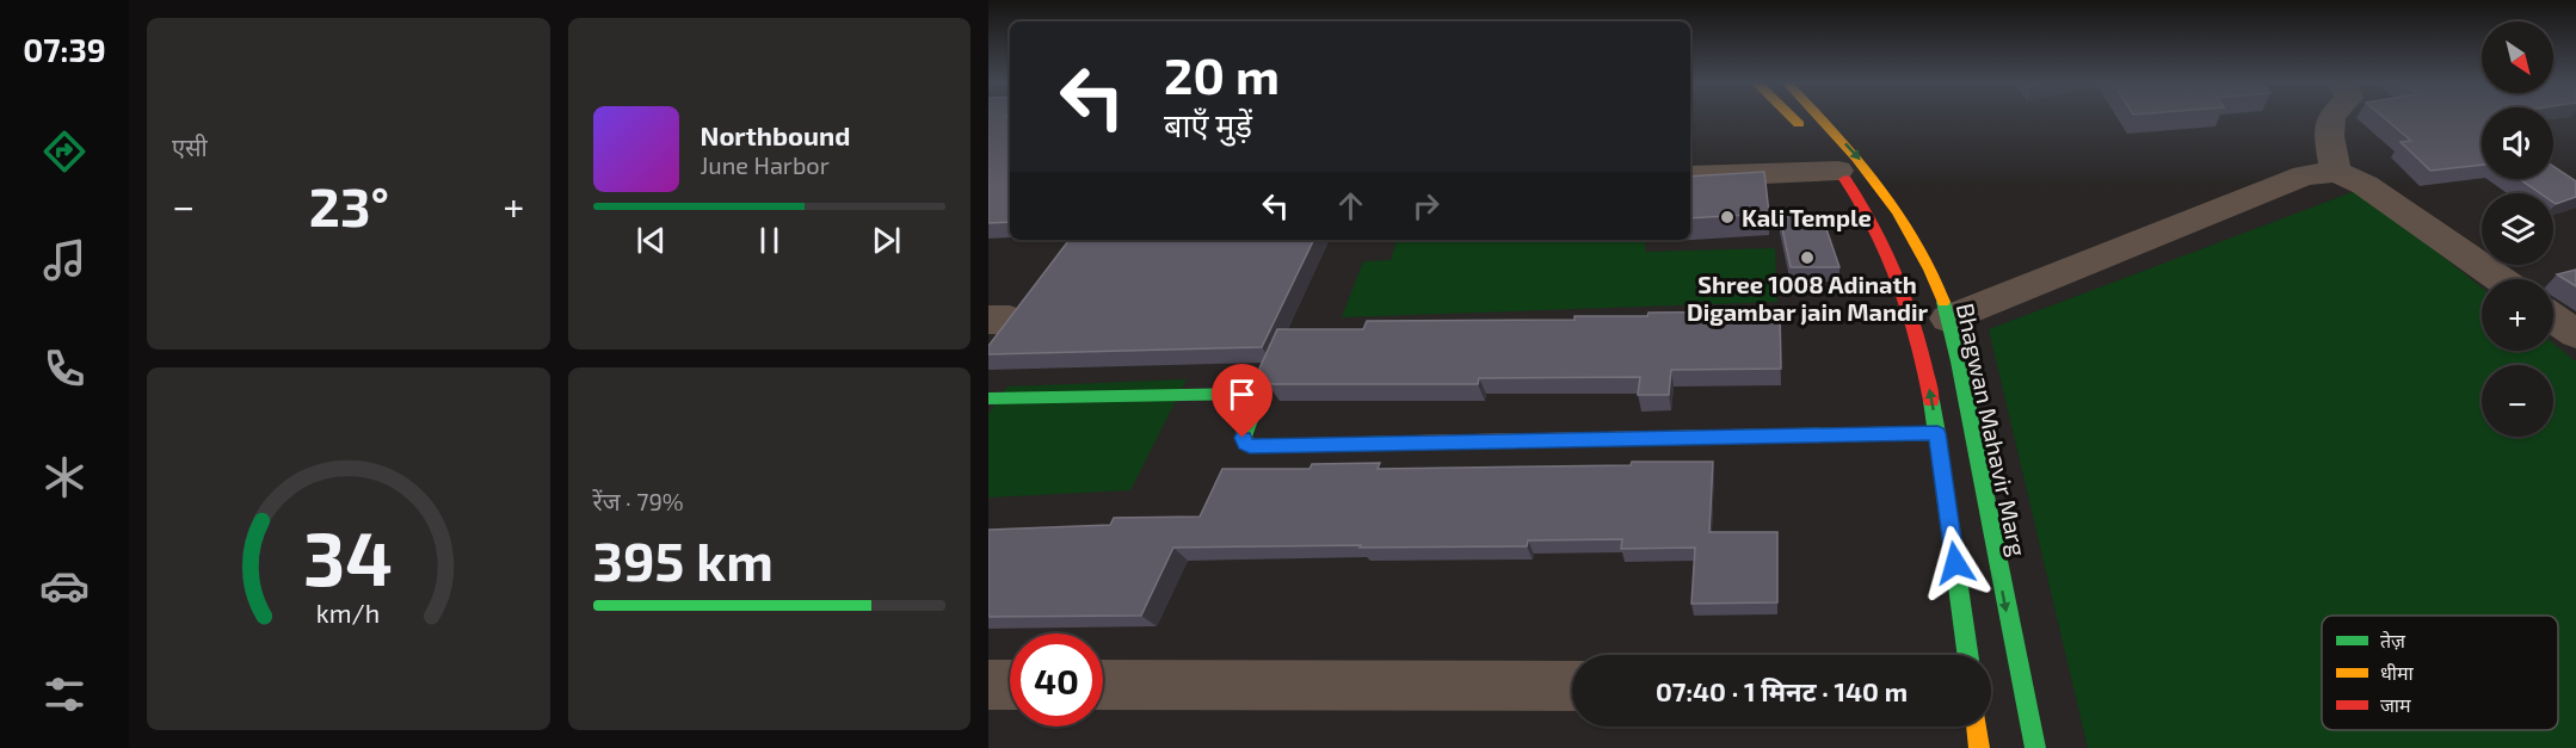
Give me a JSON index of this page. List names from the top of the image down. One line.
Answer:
{"streets":{"street":["Bhagwan Mahavir Marg"]},"places":["Kali Temple","Shree 1008 Adinath Digambar jain Mandir"],"legend":["तेज़","धीमा","जाम"],"north":"bottom right","page":{"tabs":"07:39","tile":["एसी",["रेंज · 79%","395 km"]],"map_buttons":["+","−"],"turn":["20 m","बाएँ मुड़ें"],"song":["Northbound","June Harbor"],"heat":["−","23°","+"],"limit":"40","trip":"07:40 · 1 मिनट · 140 m","gauge":["34","km/h"]}}
